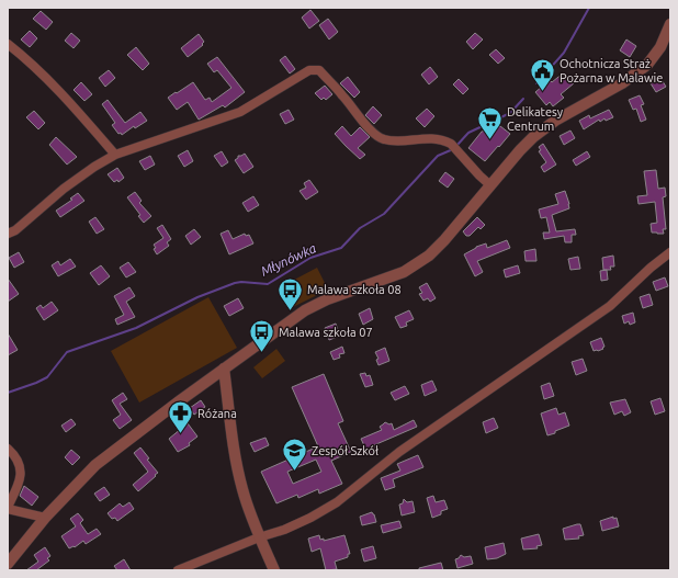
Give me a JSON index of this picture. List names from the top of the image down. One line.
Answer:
{"water":["Młynówka"],"places":{"public building":["Ochotnicza Straż Pożarna w Malawie"],"supermarket":["Delikatesy Centrum"],"bus stop":["Malawa szkoła 08","Malawa szkoła 07"],"pharmacy":["Różana"],"school or university":["Zespół Szkół"]}}
